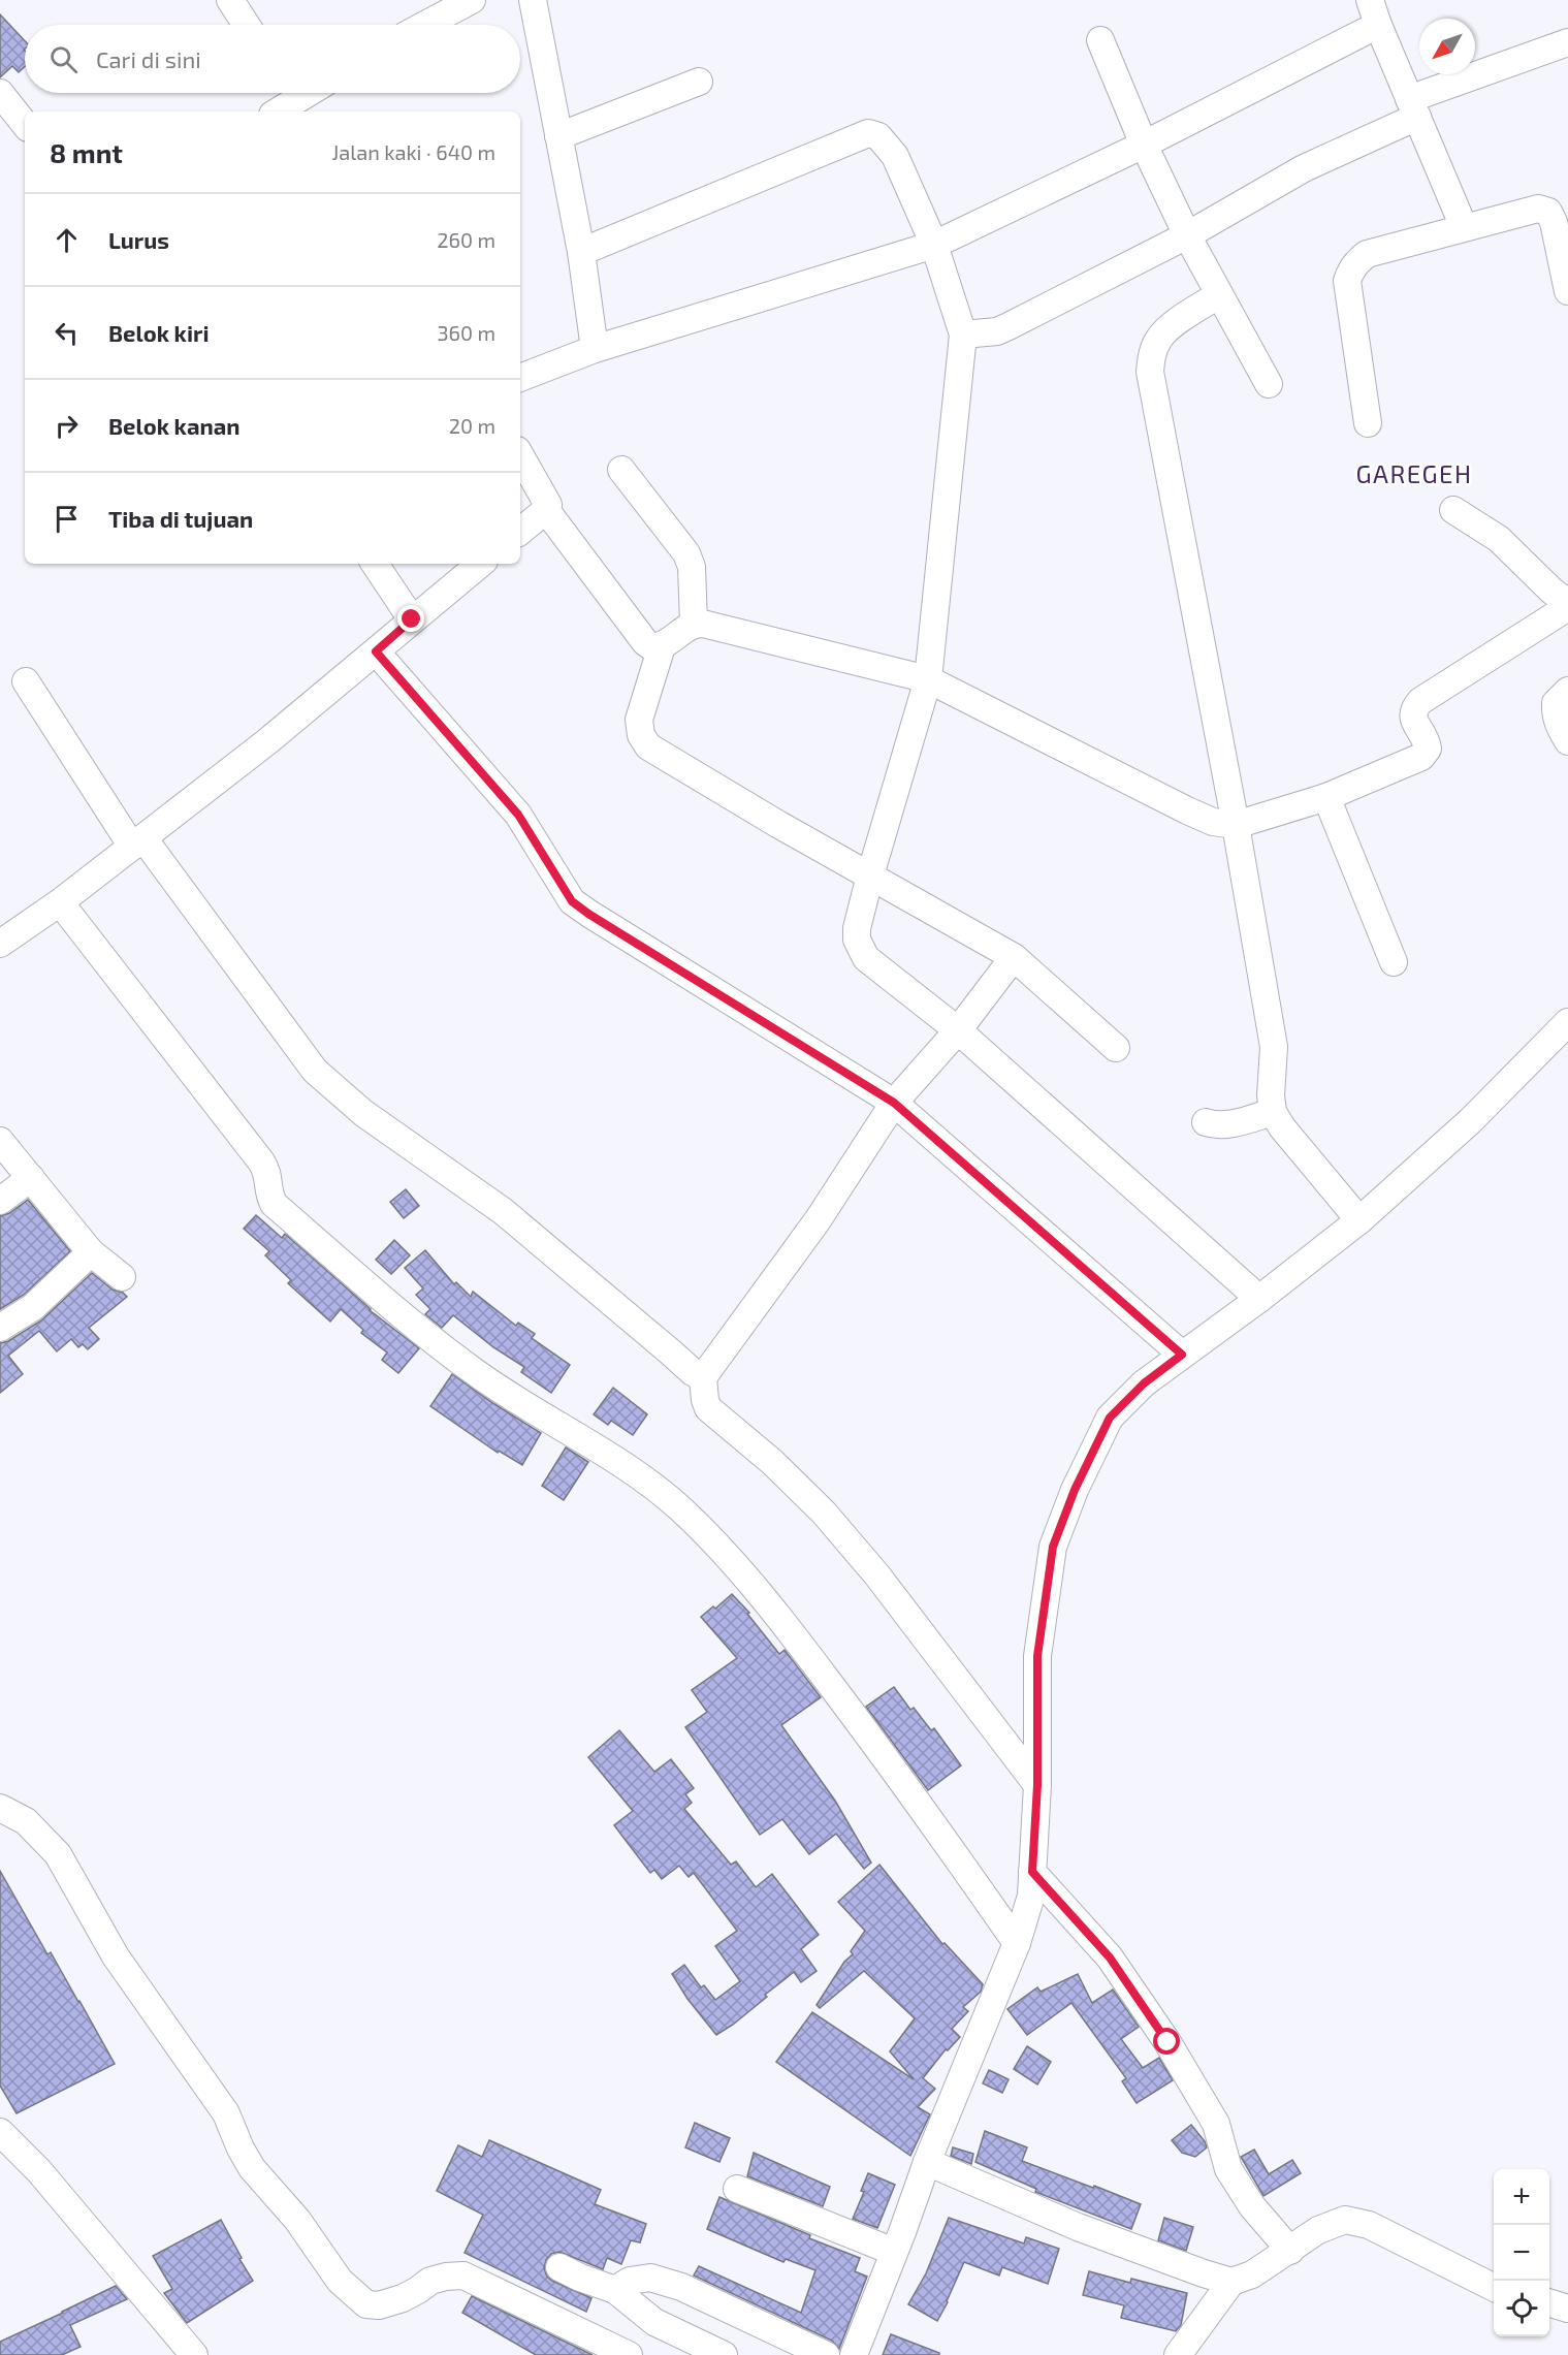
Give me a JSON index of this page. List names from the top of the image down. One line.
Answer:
{"districts":["GAREGEH"],"north":"bottom left","page":{"search":"Cari di sini","heading":["8 mnt","Jalan kaki · 640 m"],"list":[["Lurus","260 m"],["Belok kiri","360 m"],["Belok kanan","20 m"],"Tiba di tujuan"],"map_buttons":["+","−"]}}
